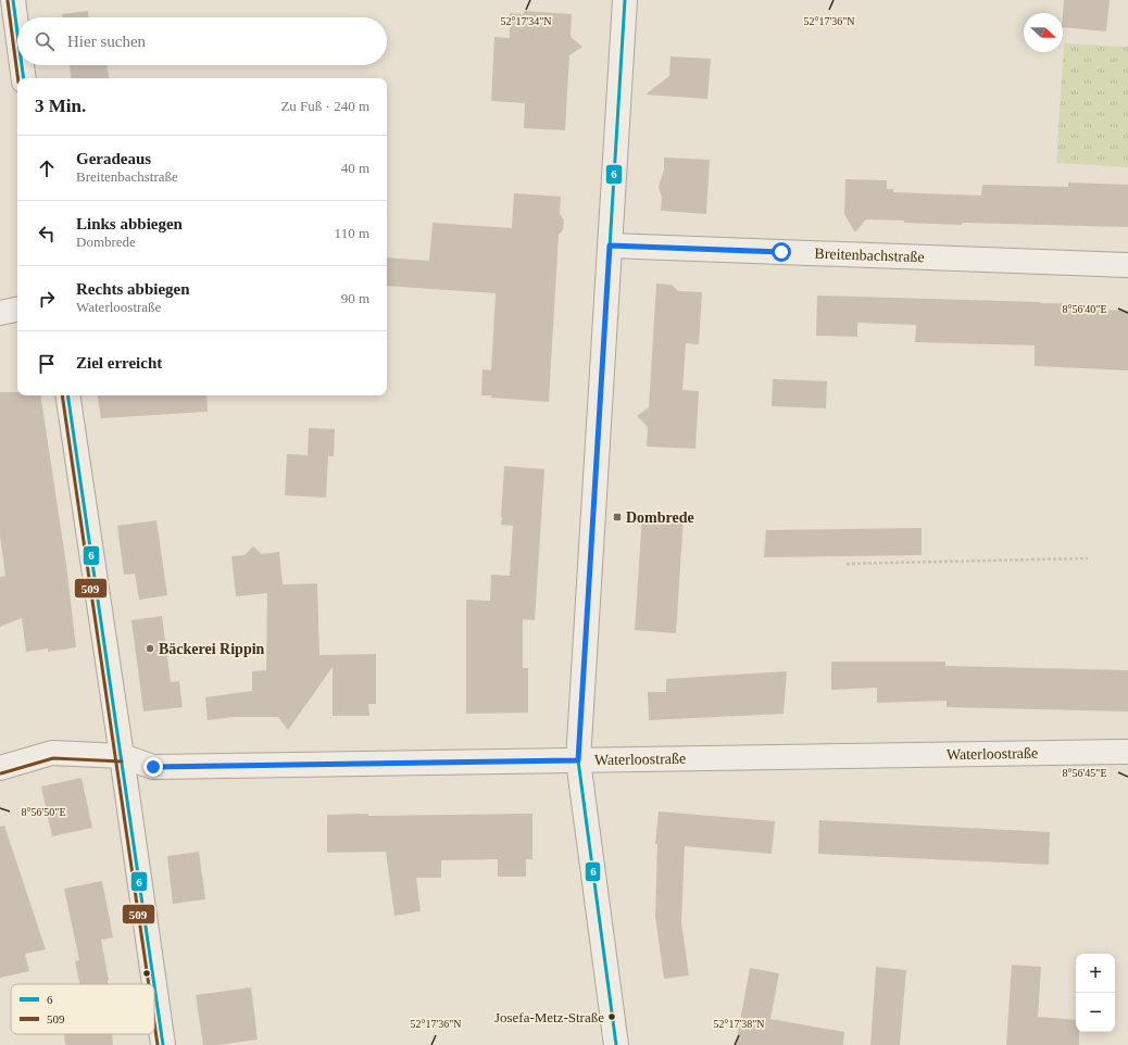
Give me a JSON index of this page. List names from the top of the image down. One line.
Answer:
{"streets":{"street":["Breitenbachstraße","Waterloostraße"]},"places":{"transit":["Dombrede"],"other":["Bäckerei Rippin","Josefa-Metz-Straße"]},"lines":["transit line 6","transit line 509"],"legend":["6","509"],"north":"right","page":{"search":"Hier suchen","heading":["3 Min.","Zu Fuß · 240 m"],"list":[["Geradeaus","Breitenbachstraße","40 m"],["Links abbiegen","Dombrede","110 m"],["Rechts abbiegen","Waterloostraße","90 m"],"Ziel erreicht"],"map_buttons":["+","−"]},"coordinates":["52°17'34\"N","52°17'36\"N","8°56'40\"E","8°56'45\"E","8°56'50\"E","52°17'38\"N"]}
